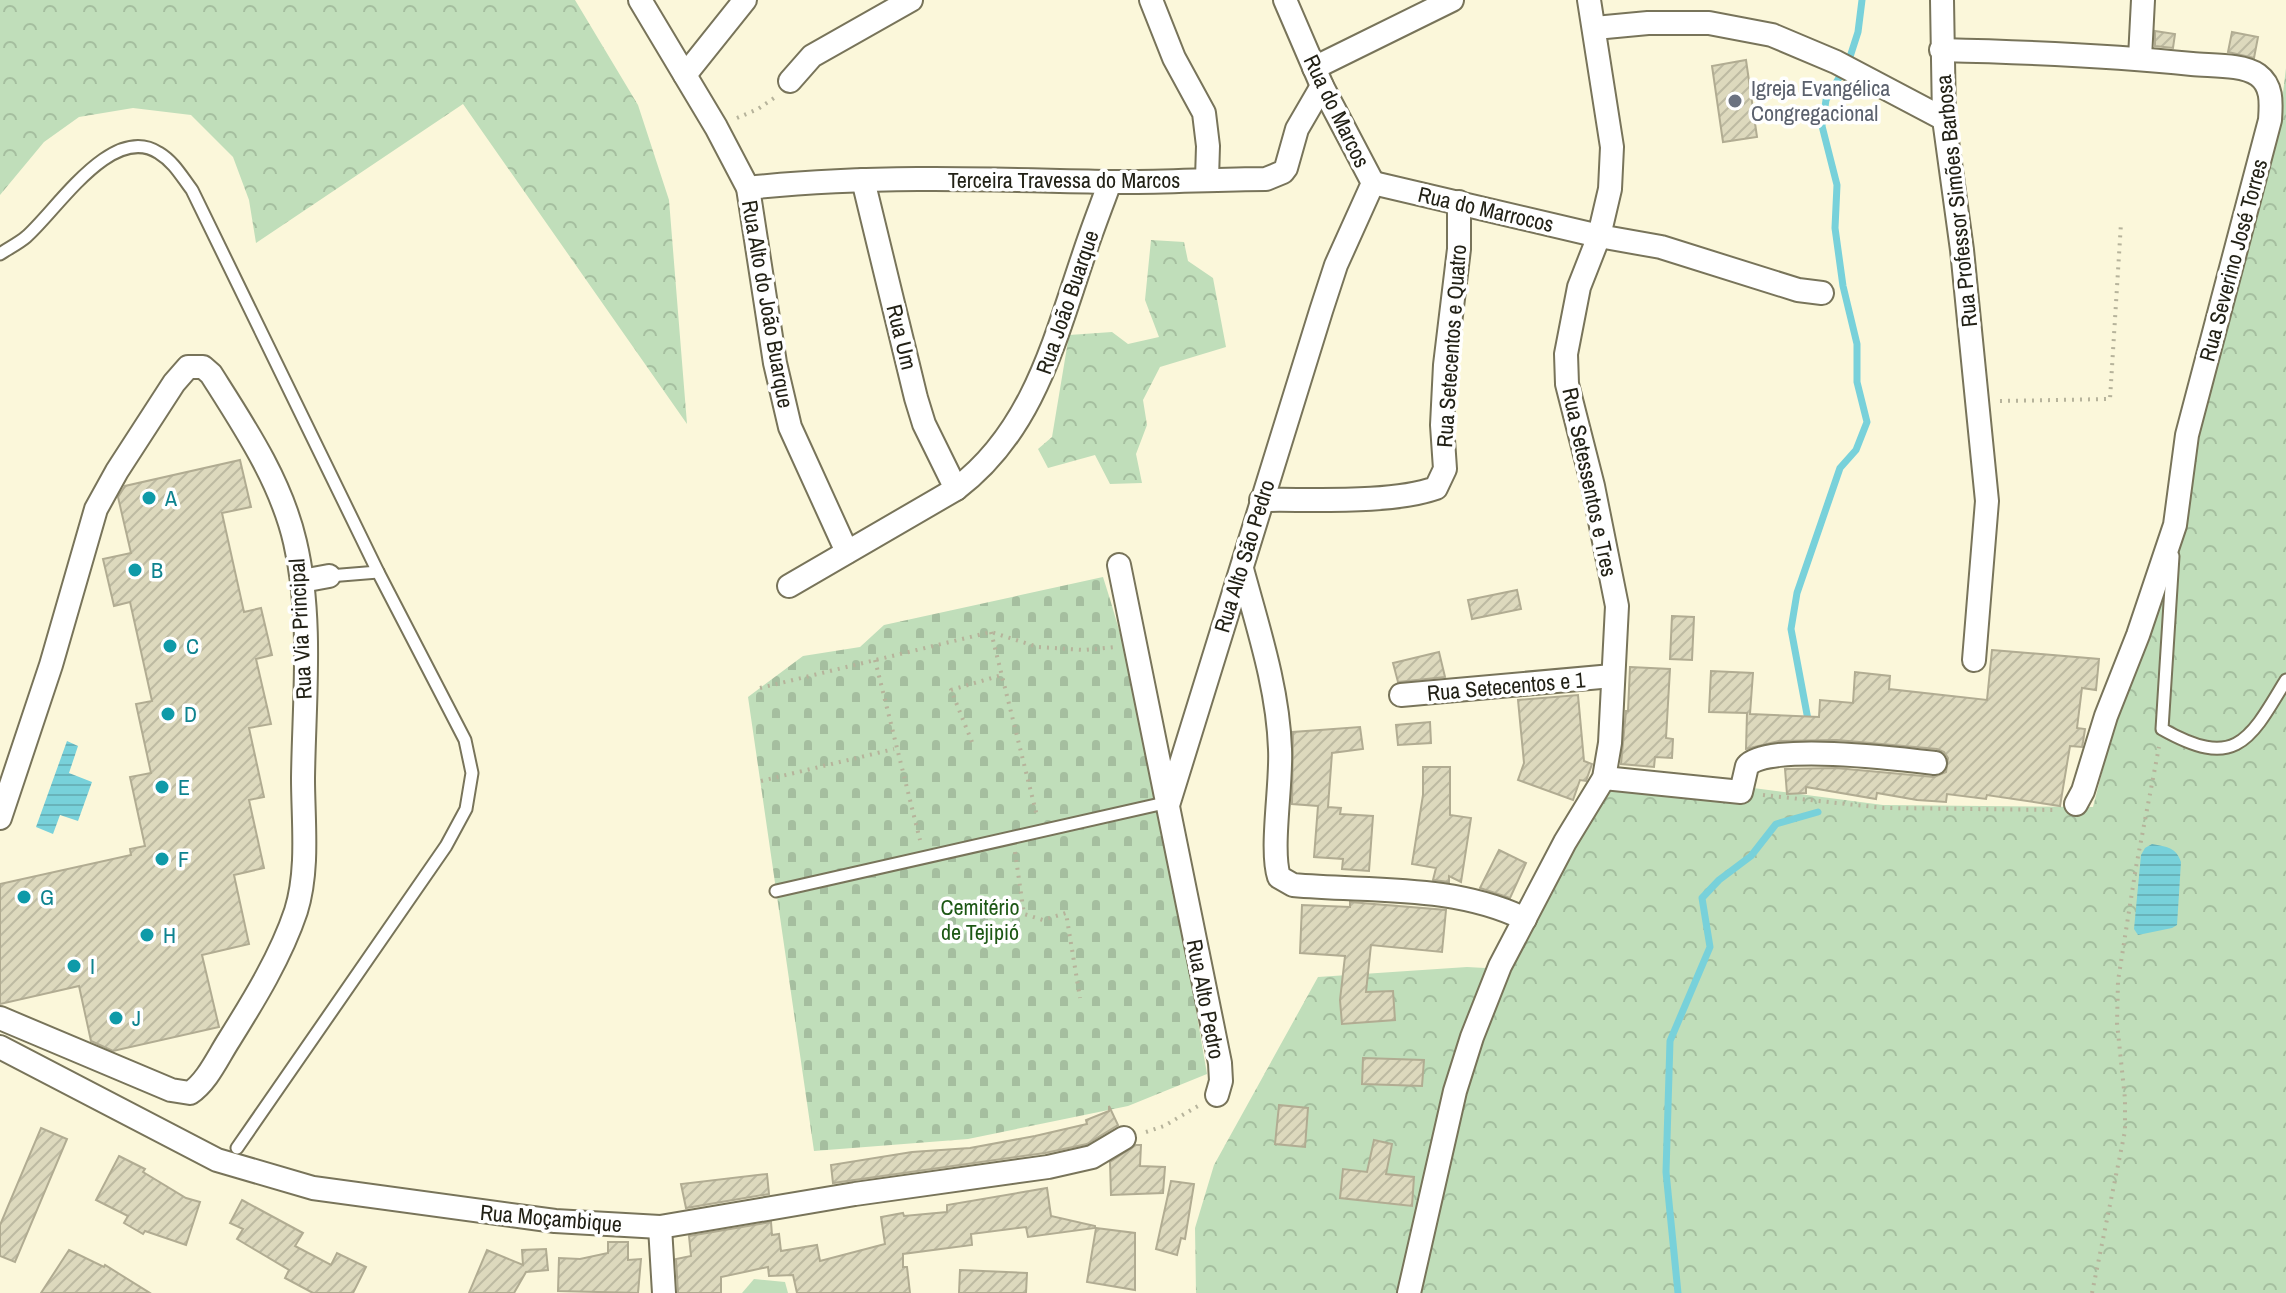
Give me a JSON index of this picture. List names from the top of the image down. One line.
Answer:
{"streets":{"street":["Rua do Marcos","Terceira Travessa do Marcos","Rua Professor Simões Barbosa","Rua do Marrocos","Rua Severino José Torres","Rua João Buarque","Rua Alto do João Buarque","Rua Um","Rua Setecentos e Quatro","Rua Setessentos e Tres","Rua Alto São Pedro","Rua Via Principal","Rua Setecentos e 1","Rua Alto Pedro","Rua Moçambique"]},"crossings":[["Rua do Marcos","Terceira Travessa do Marcos"],["Rua do Marcos","Rua do Marrocos"],["Rua do Marcos","Rua Alto São Pedro"],["Terceira Travessa do Marcos","Rua João Buarque"],["Terceira Travessa do Marcos","Rua Alto do João Buarque"],["Terceira Travessa do Marcos","Rua Um"],["Rua Professor Simões Barbosa","Rua Severino José Torres"],["Rua do Marrocos","Rua Setecentos e Quatro"],["Rua do Marrocos","Rua Setessentos e Tres"],["Rua João Buarque","Rua Alto do João Buarque"],["Rua João Buarque","Rua Um"],["Rua Setecentos e Quatro","Rua Alto São Pedro"],["Rua Setessentos e Tres","Rua Setecentos e 1"],["Rua Alto São Pedro","Rua Alto Pedro"]],"parks":["Cemitério de Tejipió"],"places":["Igreja Evangélica Congregacional","A","B","C","D","E","F","G","H","I","J"]}
